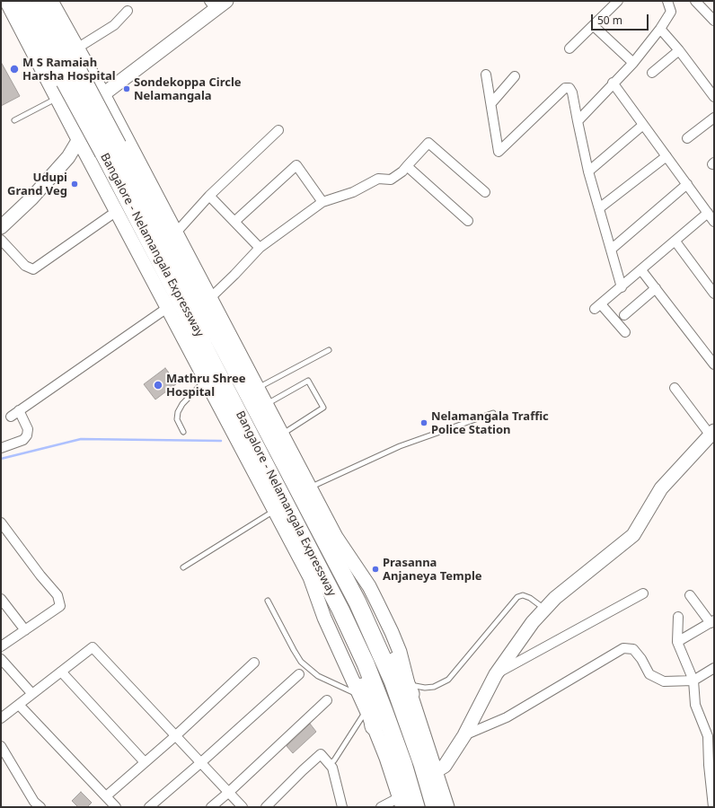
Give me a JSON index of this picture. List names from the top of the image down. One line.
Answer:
{"streets":{"highway":["Bangalore - Nelamangala Expressway"]},"places":["M S Ramaiah Harsha Hospital","Sondekoppa Circle Nelamangala","Udupi Grand Veg","Mathru Shree Hospital","Nelamangala Traffic Police Station","Prasanna Anjaneya Temple"],"scale_bar":"50 m"}
